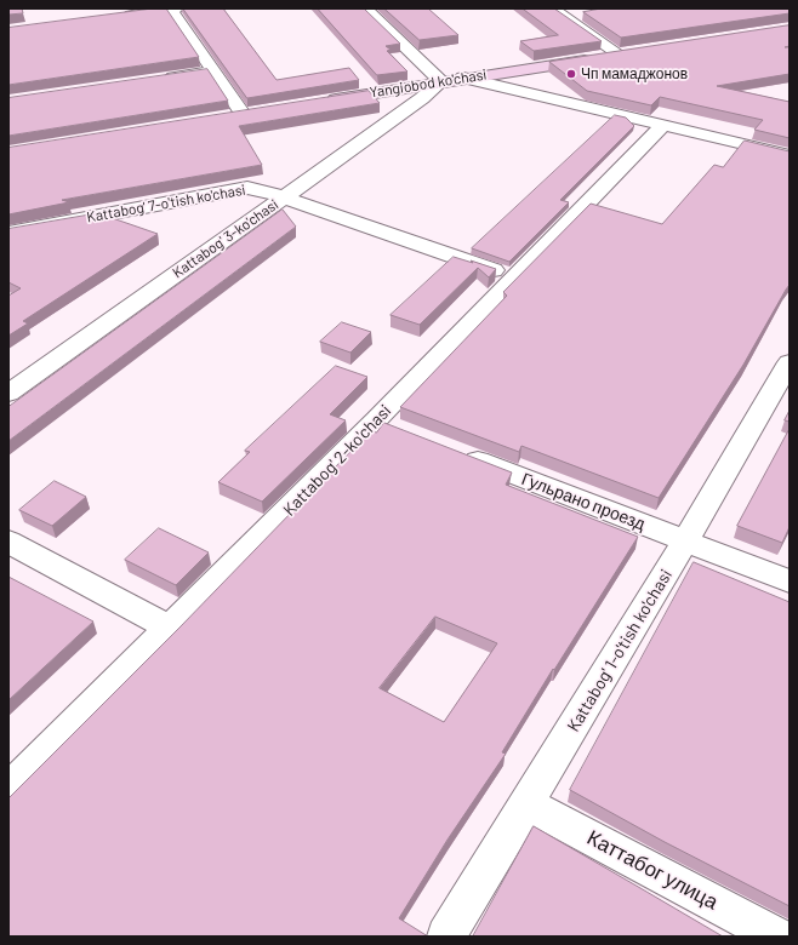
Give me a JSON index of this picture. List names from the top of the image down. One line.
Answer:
{"streets":{"street":["Yangiobod ko'chasi","Kattabog' 7-o'tish ko'chasi","Kattabog' 3-ko'chasi","Kattabog' 2-ko'chasi","Гульрано проезд","Kattabog' 1-o'tish ko'chasi","Каттабог улица"]},"crossings":[["Yangiobod ko'chasi","Kattabog' 3-ko'chasi"],["Kattabog' 7-o'tish ko'chasi","Kattabog' 3-ko'chasi"],["Kattabog' 7-o'tish ko'chasi","Kattabog' 2-ko'chasi"],["Гульрано проезд","Kattabog' 1-o'tish ko'chasi"],["Kattabog' 1-o'tish ko'chasi","Каттабог улица"]],"places":["Чп мамаджонов"]}
